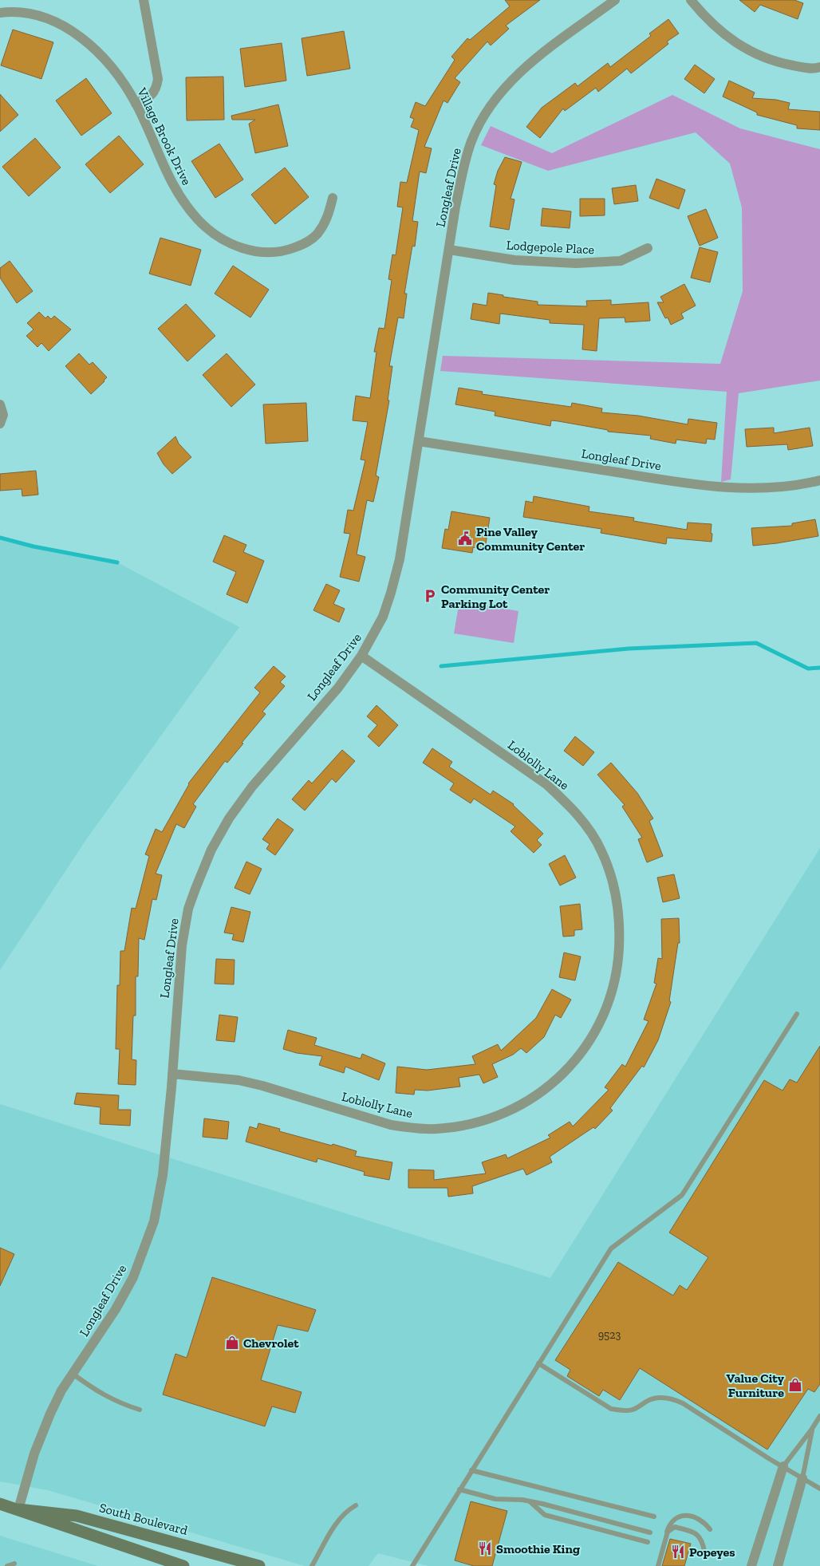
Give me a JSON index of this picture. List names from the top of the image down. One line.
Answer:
{"streets":{"main road":["South Boulevard"],"street":["Village Brook Drive","Longleaf Drive","Lodgepole Place","Loblolly Lane"]},"crossings":[["Longleaf Drive","Lodgepole Place"],["Longleaf Drive","Loblolly Lane"],["Longleaf Drive","South Boulevard"]],"places":{"public building":["Pine Valley Community Center"],"parking":["Community Center Parking Lot"],"shop":["Chevrolet","Value City Furniture"],"restaurant":["Smoothie King","Popeyes"]},"house_numbers":["9523"]}
